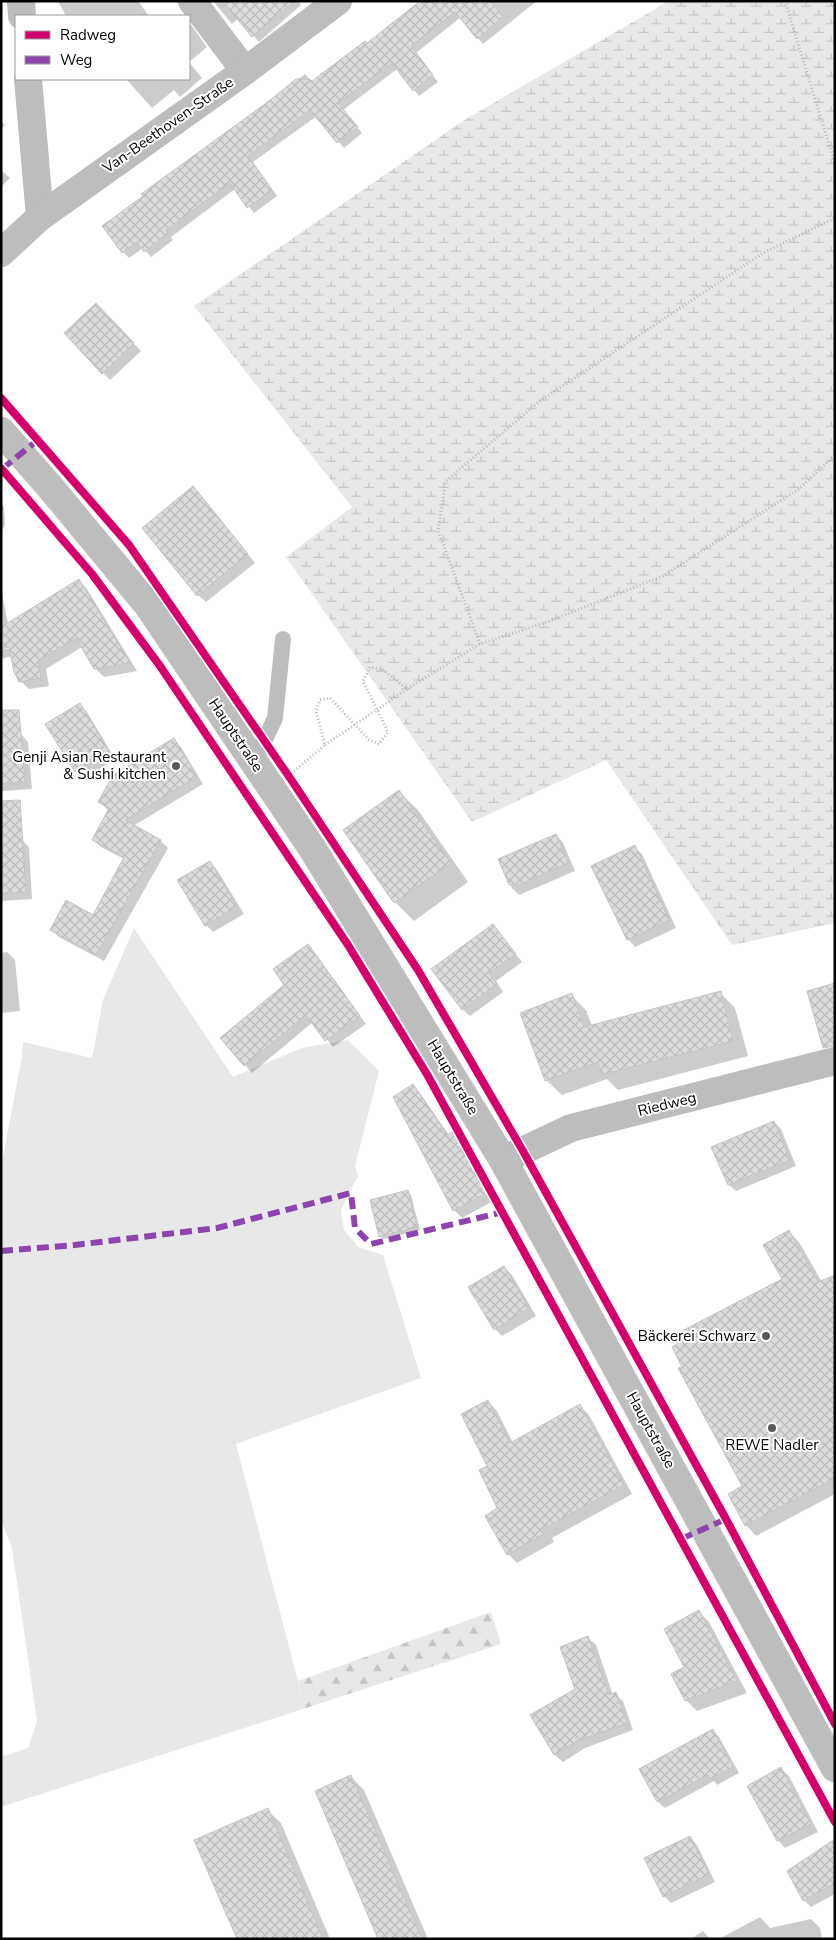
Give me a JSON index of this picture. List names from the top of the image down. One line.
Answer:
{"streets":{"main road":["Van-Beethoven-Straße","Hauptstraße","Riedweg"]},"crossings":[["Hauptstraße","Riedweg"]],"places":["Genji Asian Restaurant & Sushi kitchen","Bäckerei Schwarz","REWE Nadler"],"legend":["Radweg","Weg"]}
